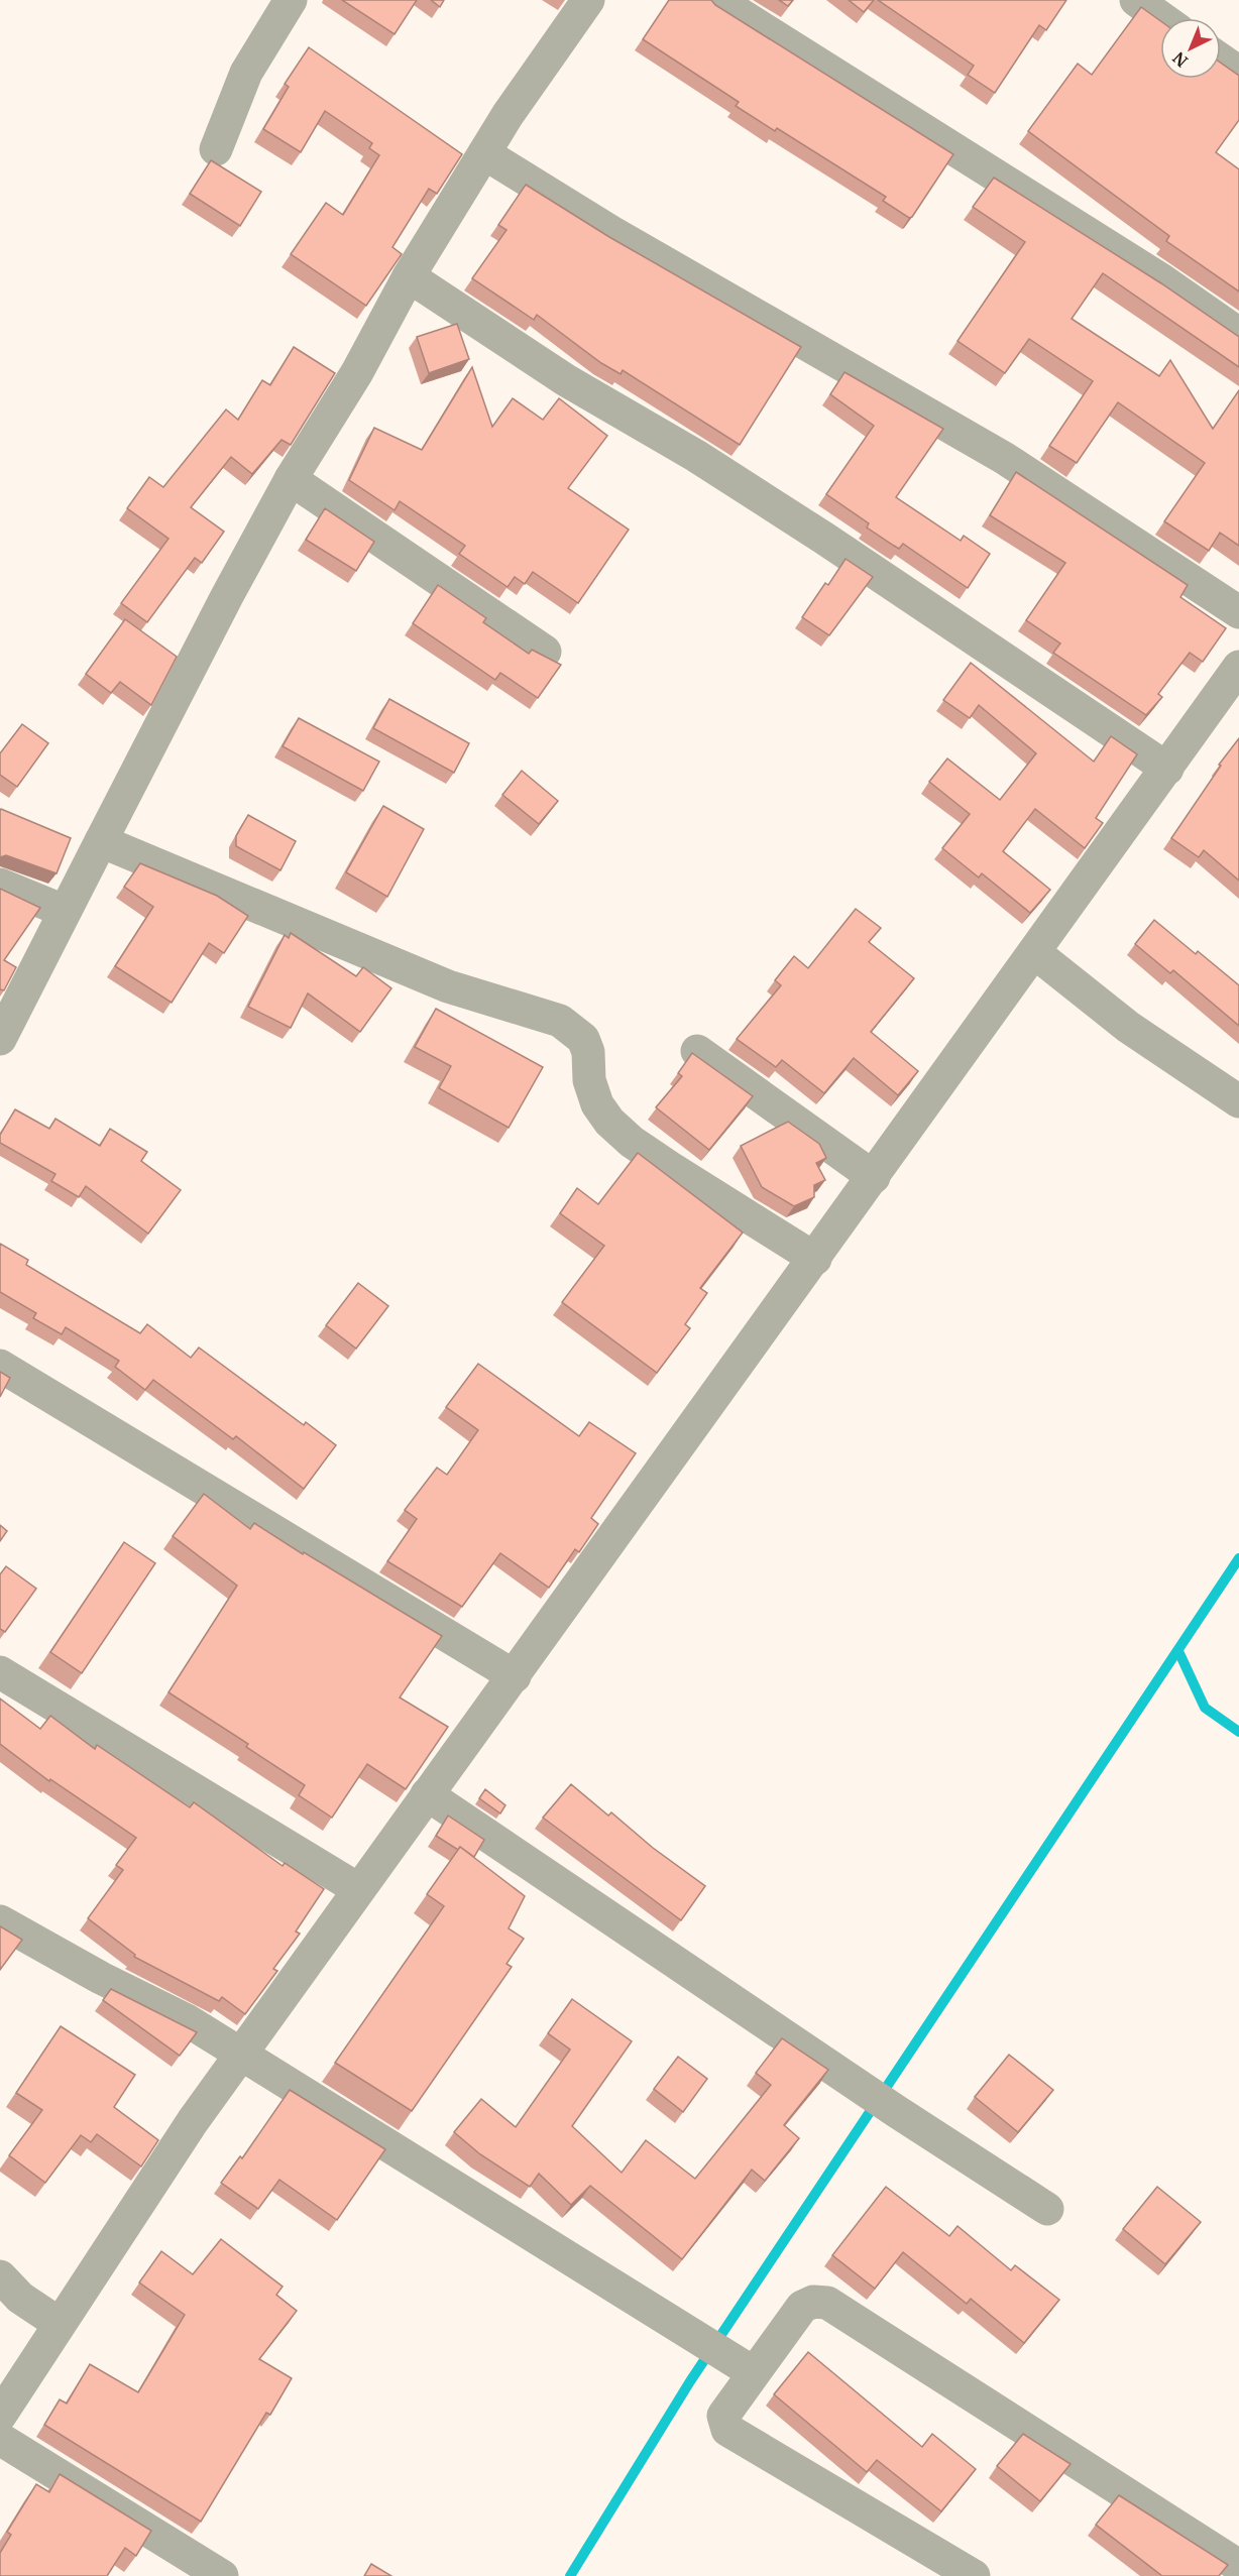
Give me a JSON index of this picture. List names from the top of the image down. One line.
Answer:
{"north":"bottom left"}
